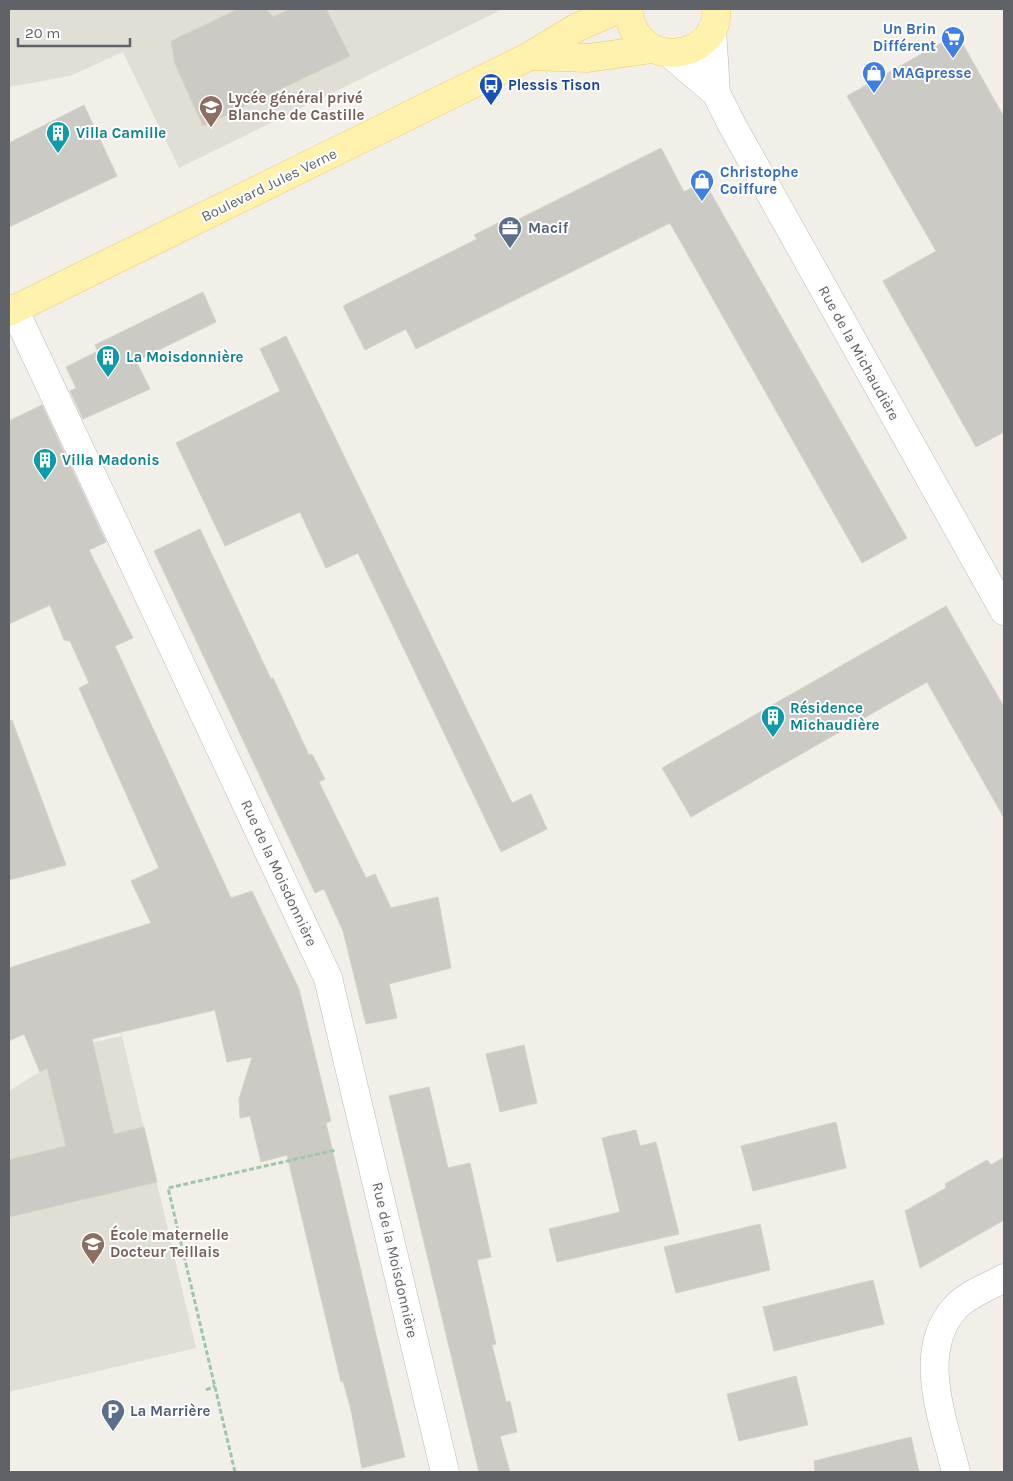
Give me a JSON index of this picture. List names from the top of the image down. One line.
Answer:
{"streets":{"main road":["Boulevard Jules Verne"],"street":["Rue de la Michaudière","Rue de la Moisdonnière"]},"crossings":[["Boulevard Jules Verne","Rue de la Michaudière"],["Boulevard Jules Verne","Rue de la Moisdonnière"]],"places":{"supermarket":["Un Brin Différent"],"shop":["MAGpresse","Christophe Coiffure"],"bus stop":["Plessis Tison"],"school or university":["Lycée général privé Blanche de Castille","École maternelle Docteur Teillais"],"building":["Villa Camille","La Moisdonnière","Villa Madonis","Résidence Michaudière"],"office":["Macif"],"parking":["La Marrière"]},"scale_bar":"20 m"}
